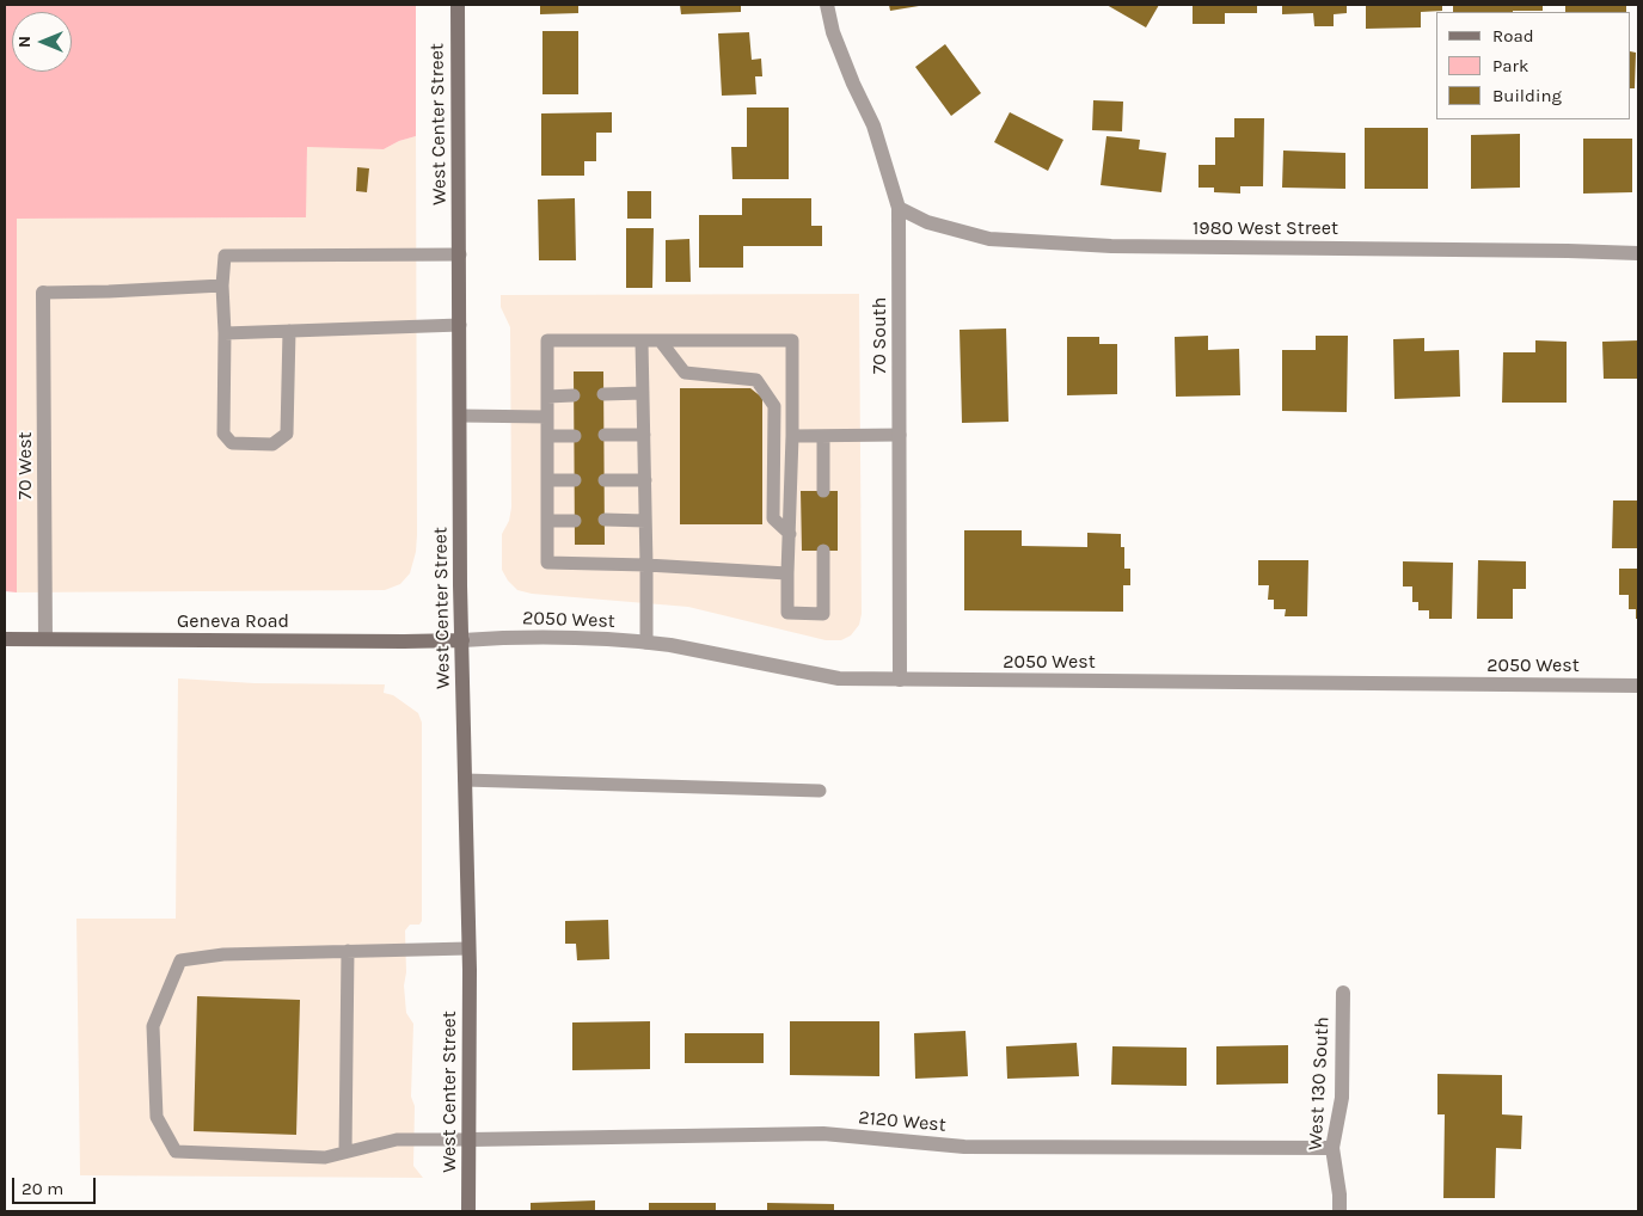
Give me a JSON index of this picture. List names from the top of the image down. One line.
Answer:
{"streets":{"main road":["West Center Street","Geneva Road"],"street":["1980 West Street","70 South","70 West","2050 West","West 130 South","2120 West"]},"crossings":[["West Center Street","2050 West"],["West Center Street","Geneva Road"],["West Center Street","2120 West"],["1980 West Street","70 South"],["70 South","2050 West"],["70 West","Geneva Road"],["2050 West","Geneva Road"],["West 130 South","2120 West"]],"legend":["Road","Park","Building"],"scale_bar":"20 m","north":"left"}
